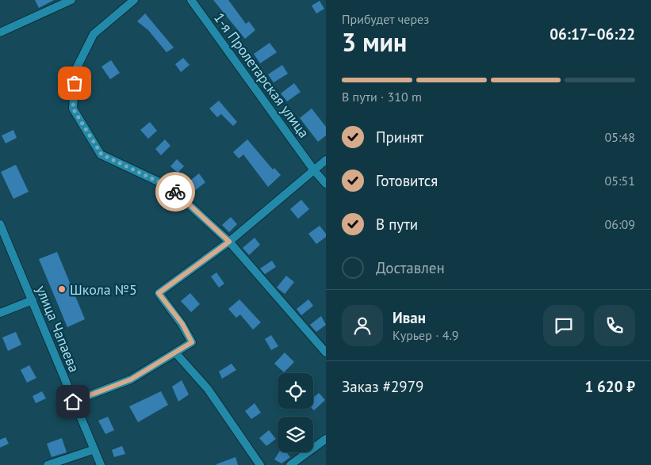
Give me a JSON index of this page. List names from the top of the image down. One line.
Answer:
{"streets":{"street":["1-я Пролетарская улица","улица Чапаева"]},"places":["Школа №5"],"page":{"heading":["3 мин","Прибудет через","06:17–06:22"],"panel":["Иван","Курьер · 4.9","Заказ #2979","1 620 ₽"],"bar":"В пути · 310 m","list":[["Принят","05:48"],["Готовится","05:51"],["В пути","06:09"],"Доставлен"]}}
